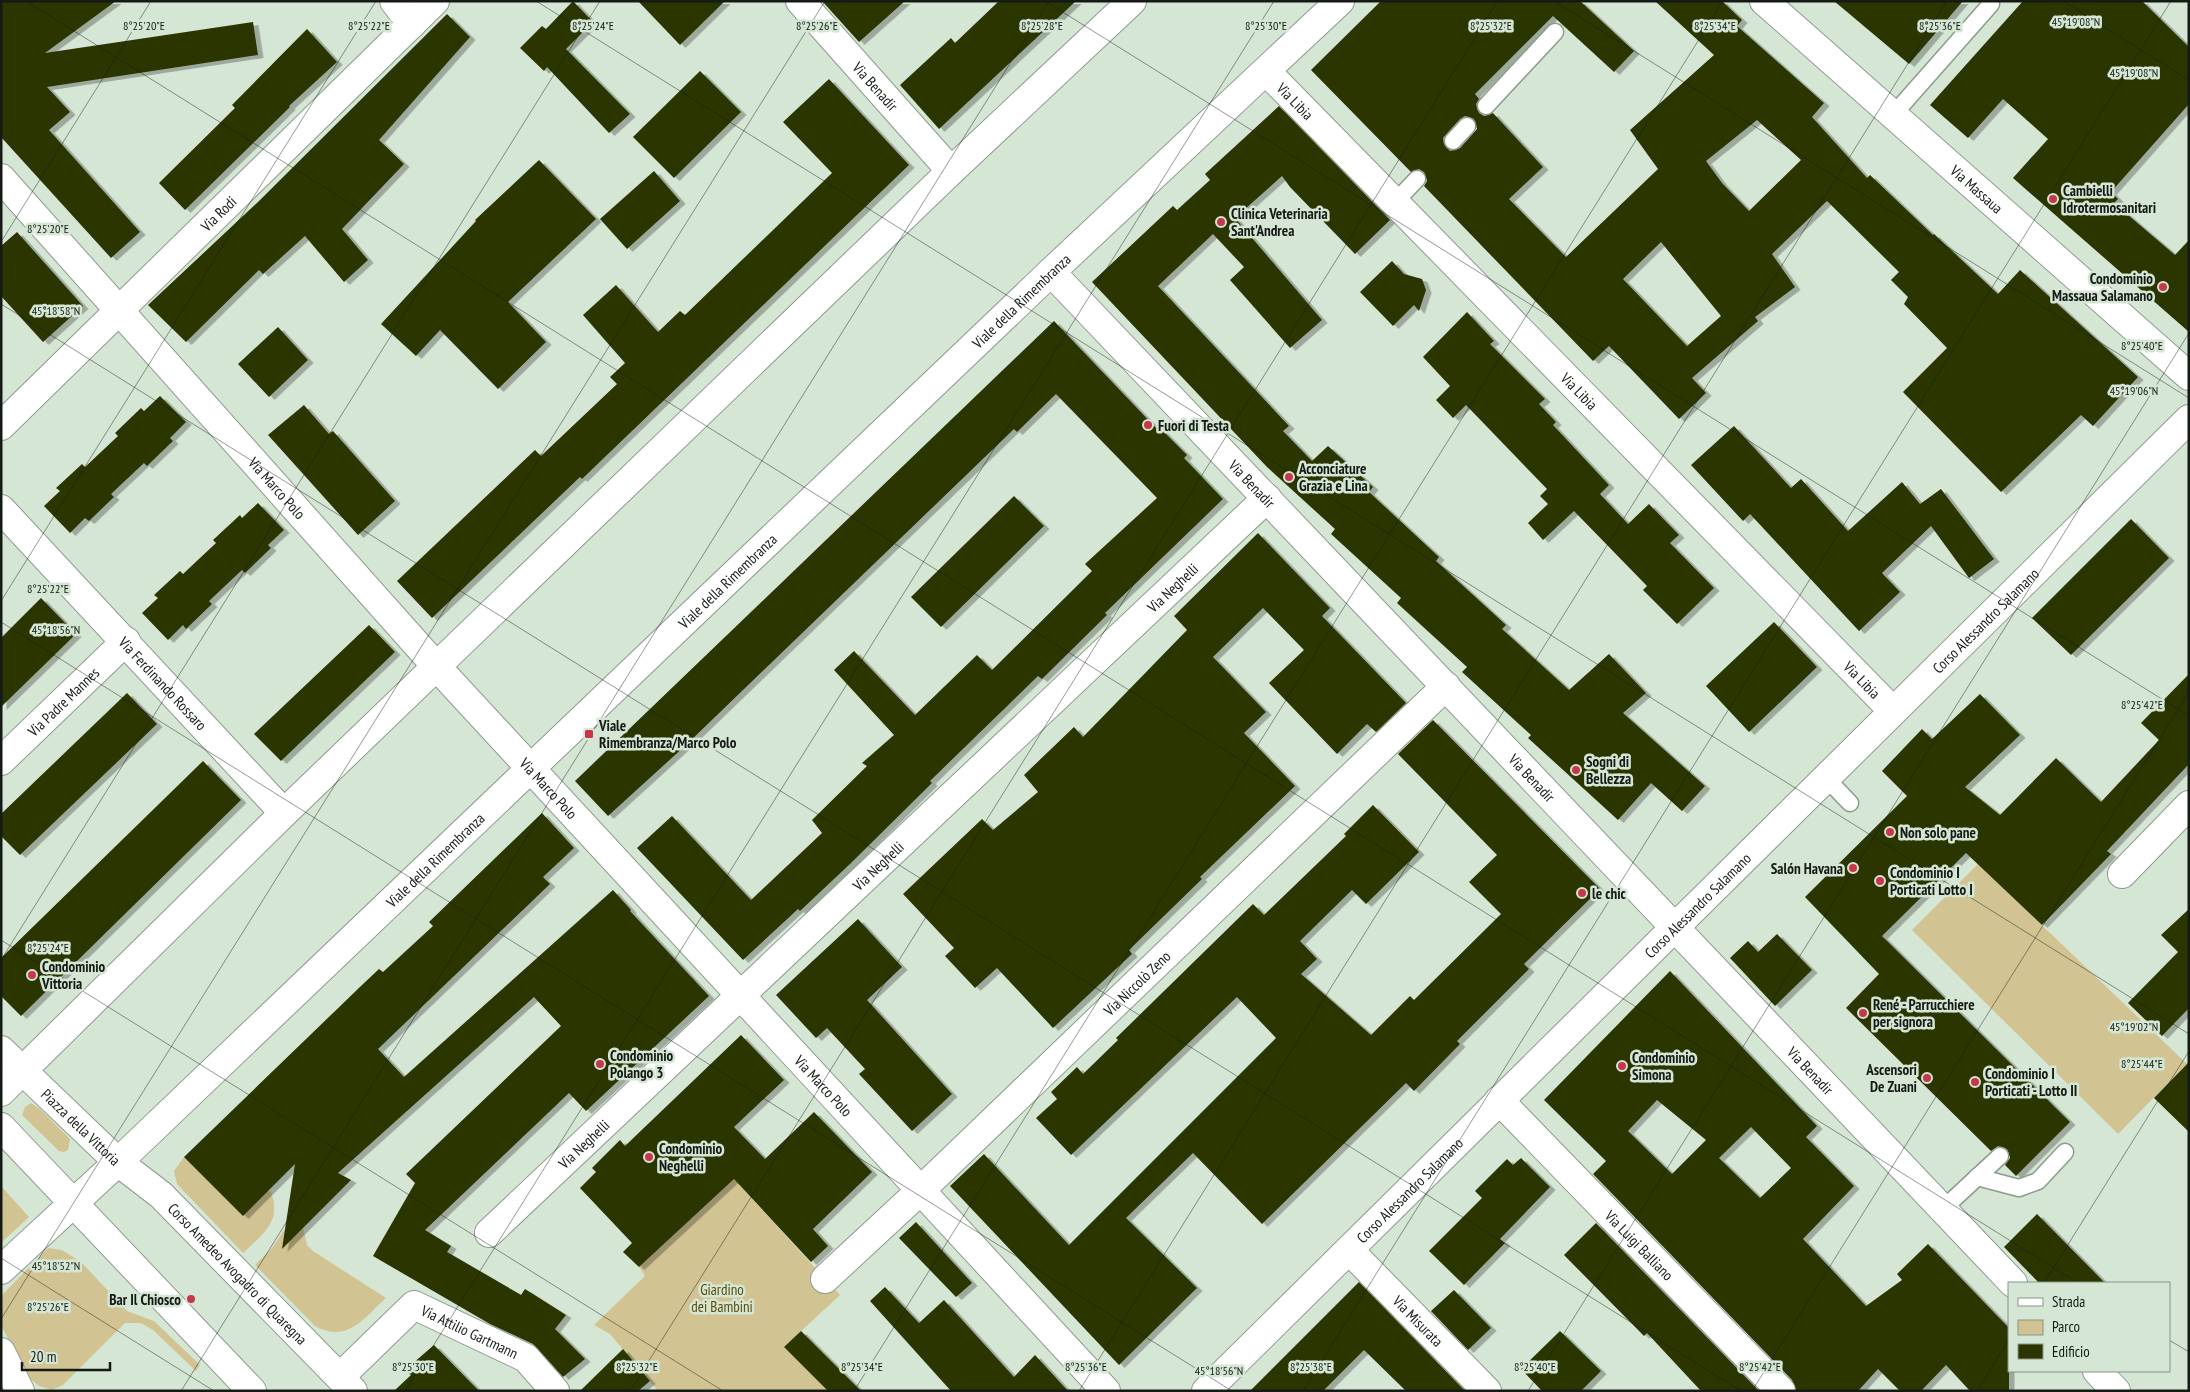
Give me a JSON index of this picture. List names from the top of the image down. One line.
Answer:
{"streets":{"street":["Via Benadir","Via Libia","Via Massaua","Via Rodi","Viale della Rimembranza","Via Marco Polo","Via Neghelli","Corso Alessandro Salamano","Via Ferdinando Rossaro","Via Padre Mannes","Via Niccolò Zeno","Piazza della Vittoria","Via Luigi Balliano","Corso Amedeo Avogadro di Quaregna","Via Misurata","Via Attilio Gartmann"]},"crossings":[["Via Benadir","Viale della Rimembranza"],["Via Benadir","Via Neghelli"],["Via Benadir","Corso Alessandro Salamano"],["Via Benadir","Via Niccolò Zeno"],["Via Libia","Viale della Rimembranza"],["Via Libia","Corso Alessandro Salamano"],["Via Rodi","Via Marco Polo"],["Viale della Rimembranza","Via Marco Polo"],["Viale della Rimembranza","Piazza della Vittoria"],["Viale della Rimembranza","Corso Amedeo Avogadro di Quaregna"],["Via Marco Polo","Via Neghelli"],["Via Marco Polo","Via Niccolò Zeno"],["Corso Alessandro Salamano","Via Luigi Balliano"],["Corso Alessandro Salamano","Via Misurata"],["Via Ferdinando Rossaro","Via Padre Mannes"],["Piazza della Vittoria","Corso Amedeo Avogadro di Quaregna"],["Corso Amedeo Avogadro di Quaregna","Via Attilio Gartmann"]],"parks":["Giardino dei Bambini"],"places":{"other":["Cambielli Idrotermosanitari","Clinica Veterinaria Sant'Andrea","Condominio Massaua Salamano","Fuori di Testa","Acconciature Grazia e Lina","Sogni di Bellezza","Non solo pane","Salón Havana","Condominio I Porticati Lotto I","le chic","Condominio Vittoria","René - Parrucchiere per signora","Condominio Polango 3","Condominio Simona","Ascensori De Zuani","Condominio I Porticati - Lotto II","Condominio Neghelli","Bar Il Chiosco"],"transit":["Viale Rimembranza/Marco Polo"]},"legend":["Strada","Parco","Edificio"],"scale_bar":"20 m","coordinates":["45°19'08\"N","8°25'20\"E","8°25'22\"E","8°25'24\"E","8°25'26\"E","8°25'28\"E","8°25'30\"E","8°25'32\"E","8°25'34\"E","8°25'36\"E","45°18'58\"N","8°25'40\"E","45°19'06\"N","45°18'56\"N","8°25'42\"E","45°19'02\"N","8°25'44\"E","45°18'52\"N","8°25'38\"E"]}
